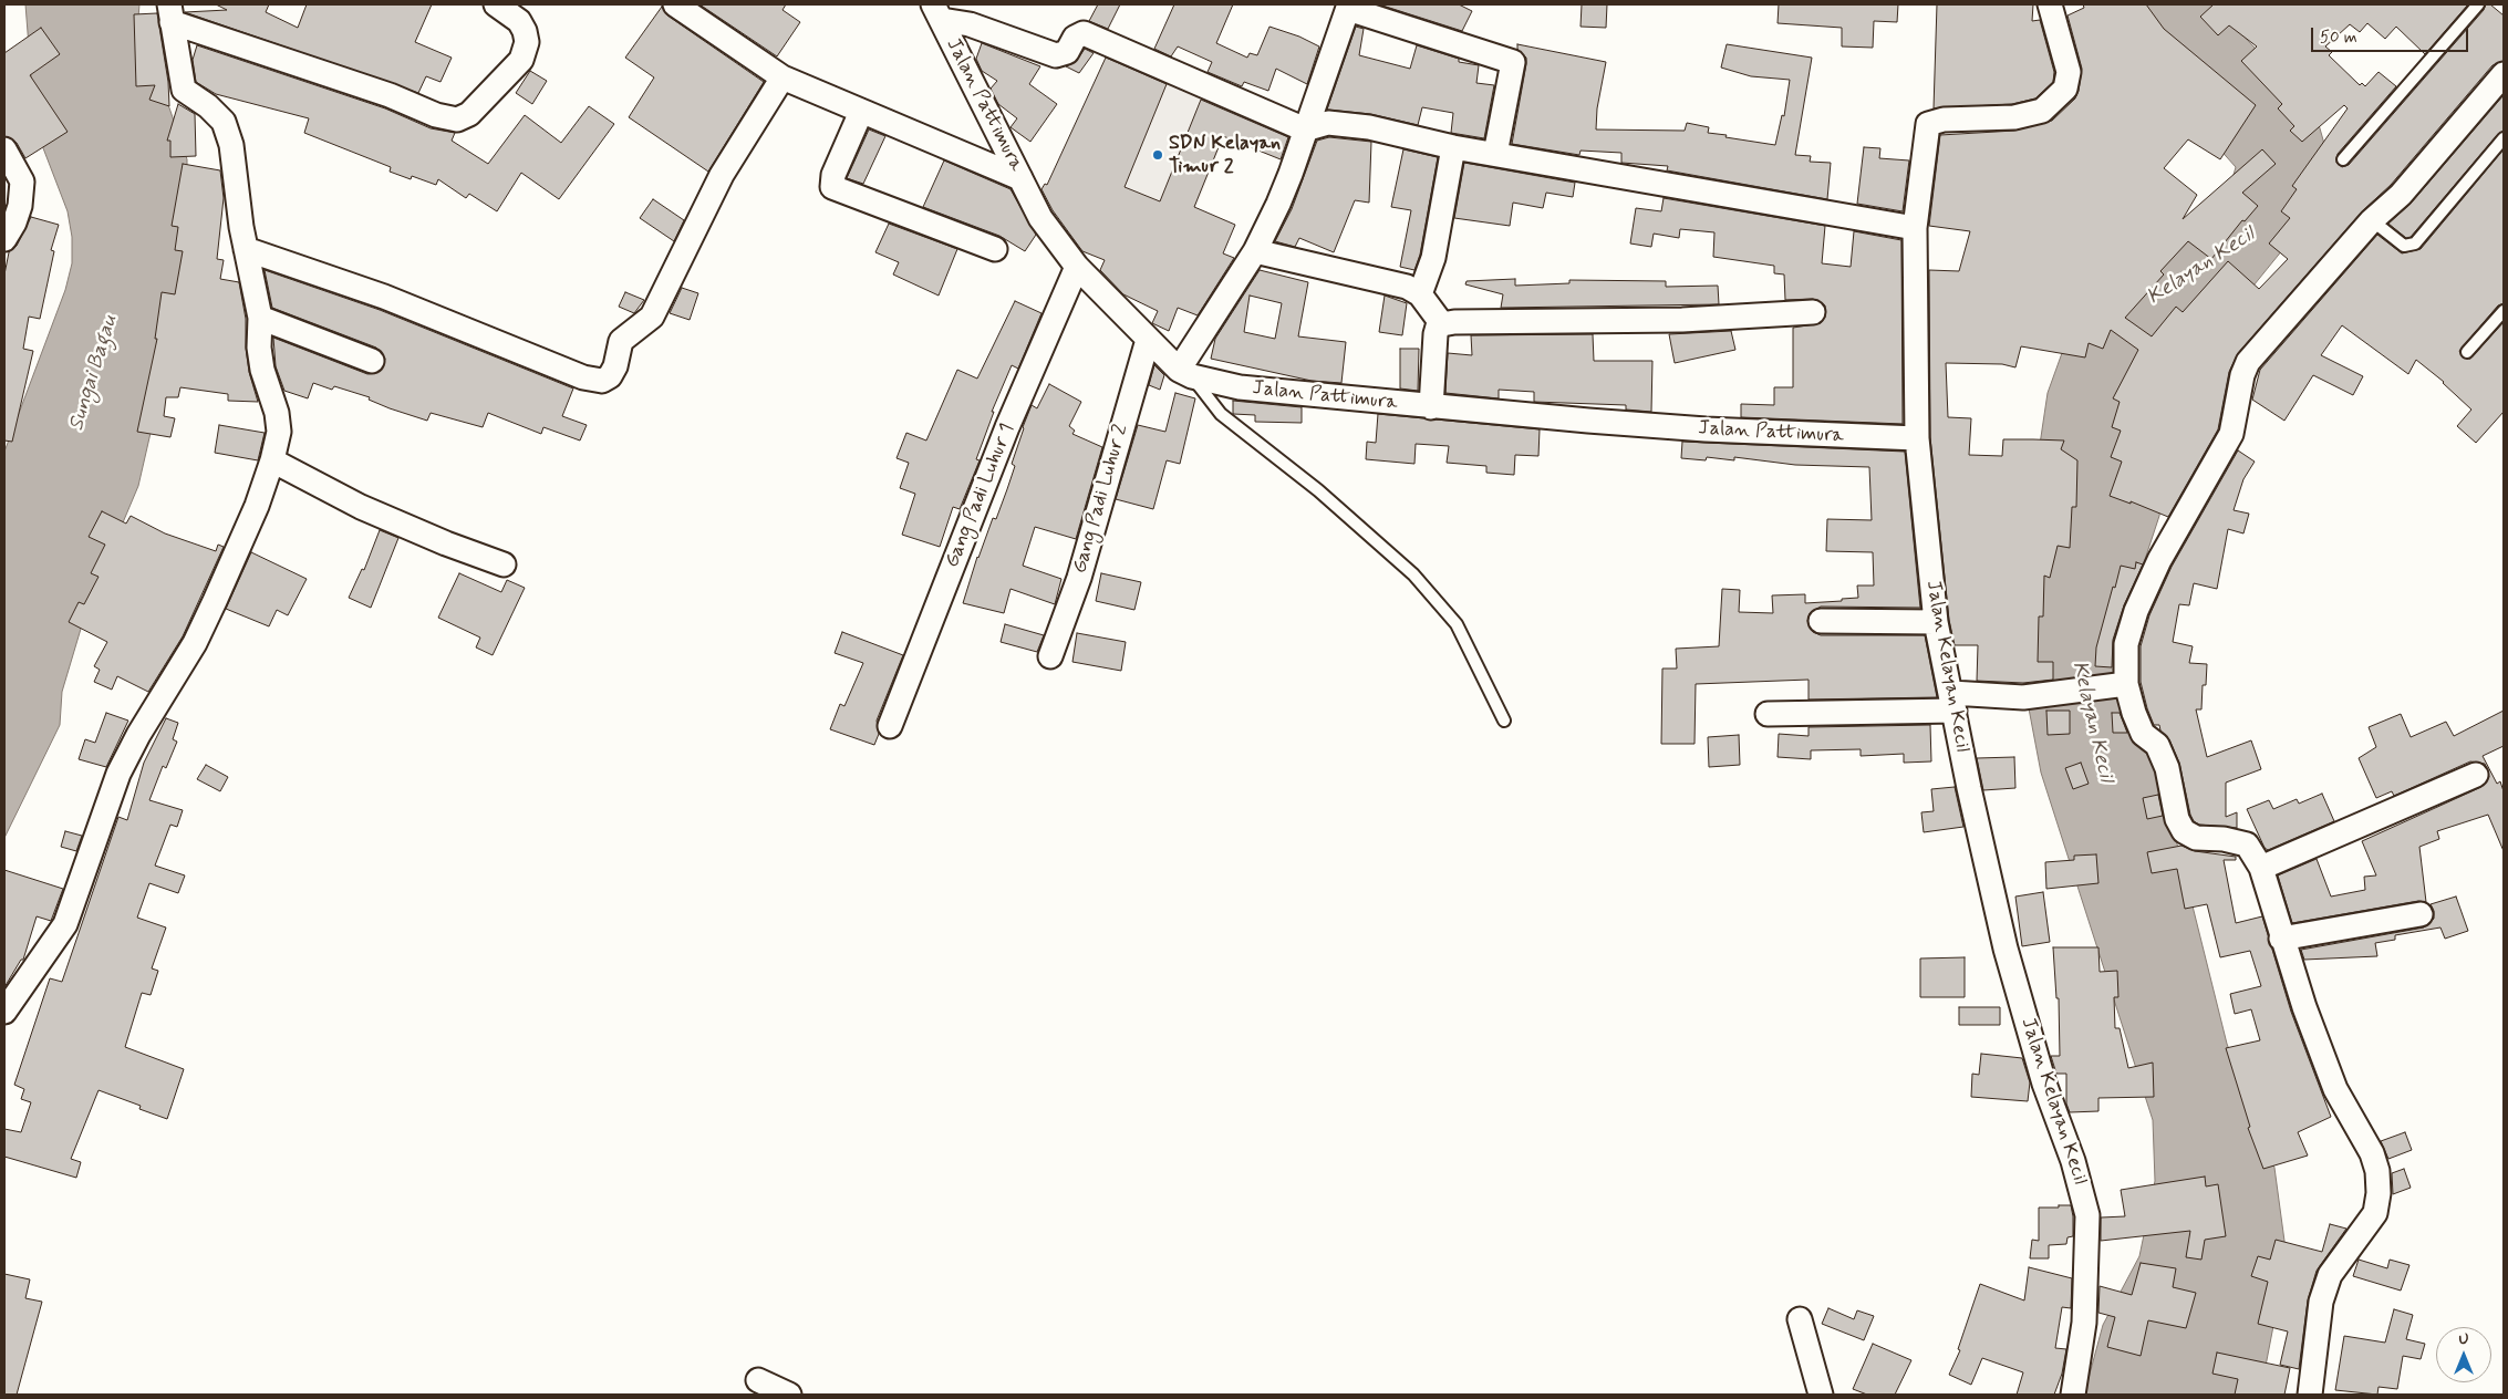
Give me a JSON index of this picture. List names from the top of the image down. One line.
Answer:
{"streets":{"street":["Jalan Pattimura","Gang Padi Luhur 1","Gang Padi Luhur 2","Jalan Kelayan Kecil"]},"crossings":[["Jalan Pattimura","Gang Padi Luhur 1"],["Jalan Pattimura","Gang Padi Luhur 2"],["Jalan Pattimura","Jalan Kelayan Kecil"]],"water":["Kelayan Kecil","Sungai Bagau"],"places":["SDN Kelayan Timur 2"],"scale_bar":"50 m","north":"top"}
